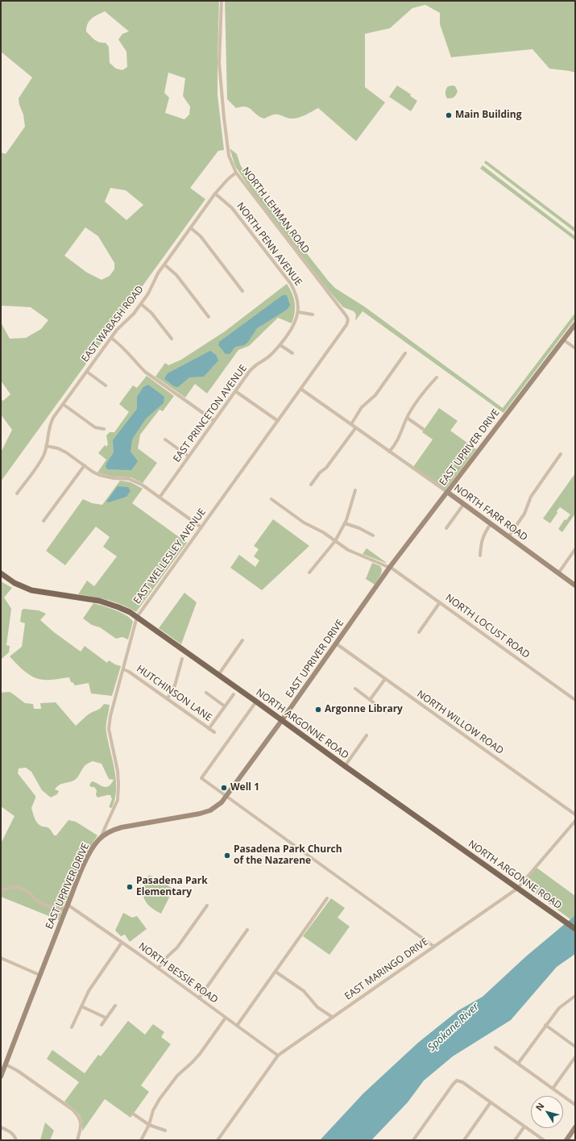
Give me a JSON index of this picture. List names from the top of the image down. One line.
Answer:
{"streets":{"main road":["NORTH ARGONNE ROAD"],"street":["NORTH LEHMAN ROAD","NORTH PENN AVENUE","EAST WABASH ROAD","EAST PRINCETON AVENUE","EAST UPRIVER DRIVE","NORTH FARR ROAD","EAST WELLESLEY AVENUE","NORTH LOCUST ROAD","HUTCHINSON LANE","NORTH WILLOW ROAD","EAST MARINGO DRIVE","NORTH BESSIE ROAD"]},"crossings":[["NORTH LEHMAN ROAD","EAST WABASH ROAD"],["NORTH LEHMAN ROAD","EAST WELLESLEY AVENUE"],["NORTH PENN AVENUE","EAST WABASH ROAD"],["NORTH PENN AVENUE","EAST PRINCETON AVENUE"],["EAST UPRIVER DRIVE","NORTH FARR ROAD"],["EAST UPRIVER DRIVE","EAST WELLESLEY AVENUE"],["EAST UPRIVER DRIVE","NORTH LOCUST ROAD"],["EAST UPRIVER DRIVE","NORTH WILLOW ROAD"],["EAST UPRIVER DRIVE","NORTH ARGONNE ROAD"],["EAST UPRIVER DRIVE","NORTH BESSIE ROAD"],["NORTH FARR ROAD","EAST WELLESLEY AVENUE"],["EAST WELLESLEY AVENUE","HUTCHINSON LANE"],["EAST WELLESLEY AVENUE","NORTH ARGONNE ROAD"],["NORTH ARGONNE ROAD","EAST MARINGO DRIVE"],["EAST MARINGO DRIVE","NORTH BESSIE ROAD"]],"water":["Spokane River"],"places":["Main Building","Argonne Library","Well 1","Pasadena Park Church of the Nazarene","Pasadena Park Elementary"],"north":"top left"}
